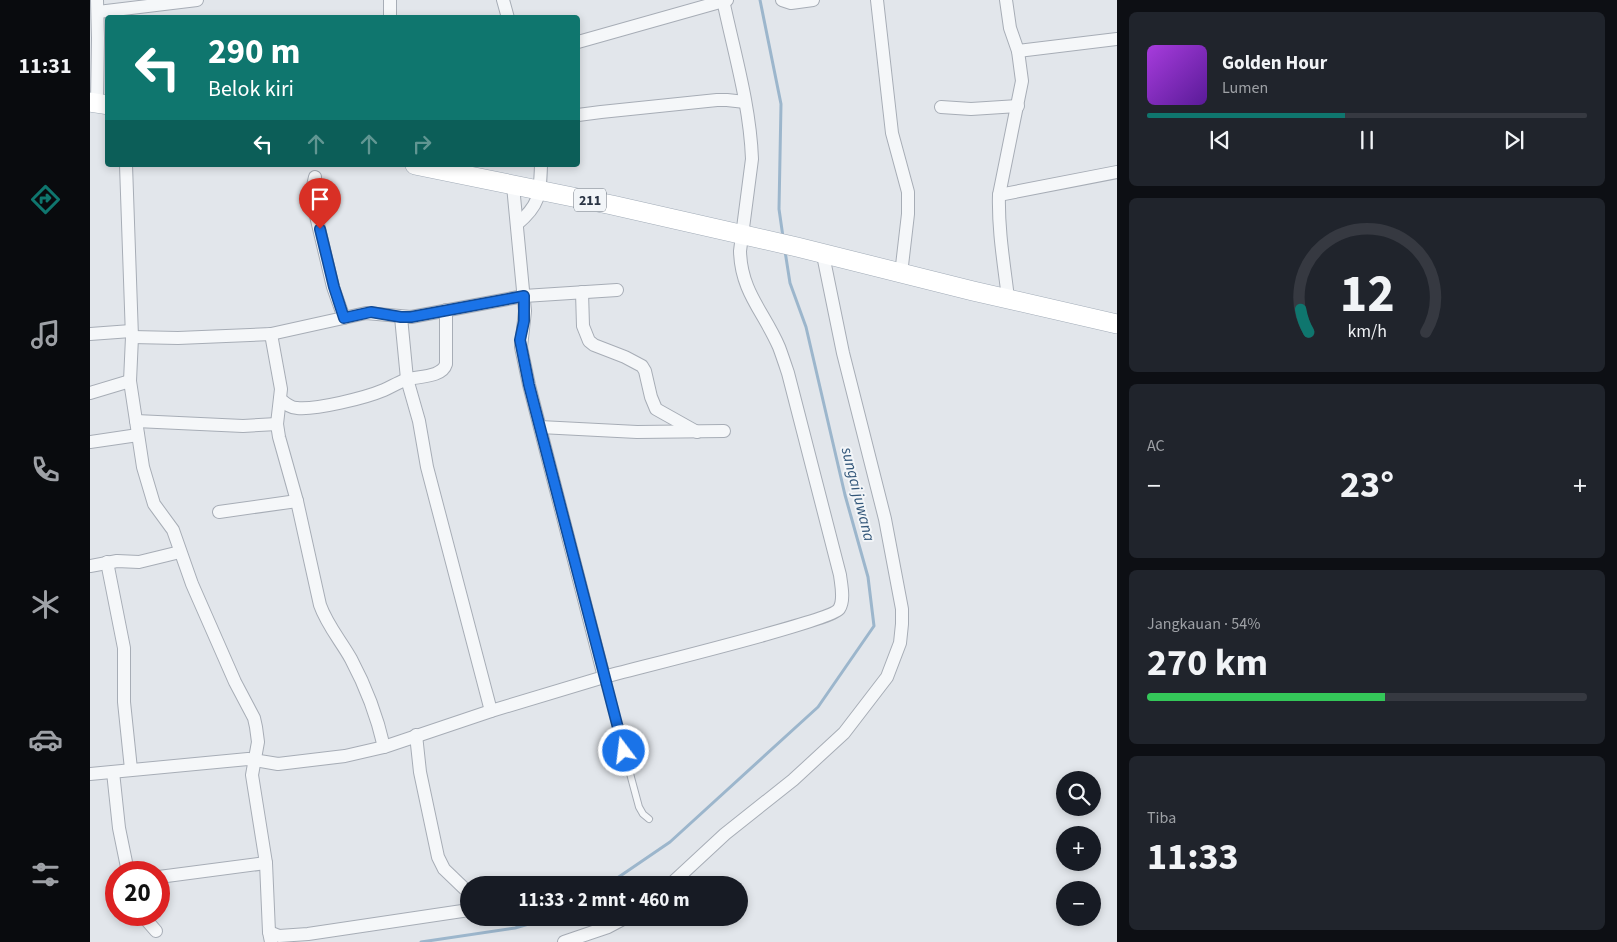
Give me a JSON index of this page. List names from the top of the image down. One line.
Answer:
{"streets":{"main road":["211"]},"water":["sungai juwana"],"page":{"tabs":"11:31","turn":["290 m","Belok kiri"],"song":["Golden Hour","Lumen"],"tile":["AC",["Jangkauan · 54%","270 km"],["Tiba","11:33"]],"heat":["−","23°","+"],"map_buttons":["+","−"],"limit":"20","trip":"11:33 · 2 mnt · 460 m","gauge":["12","km/h"]}}
